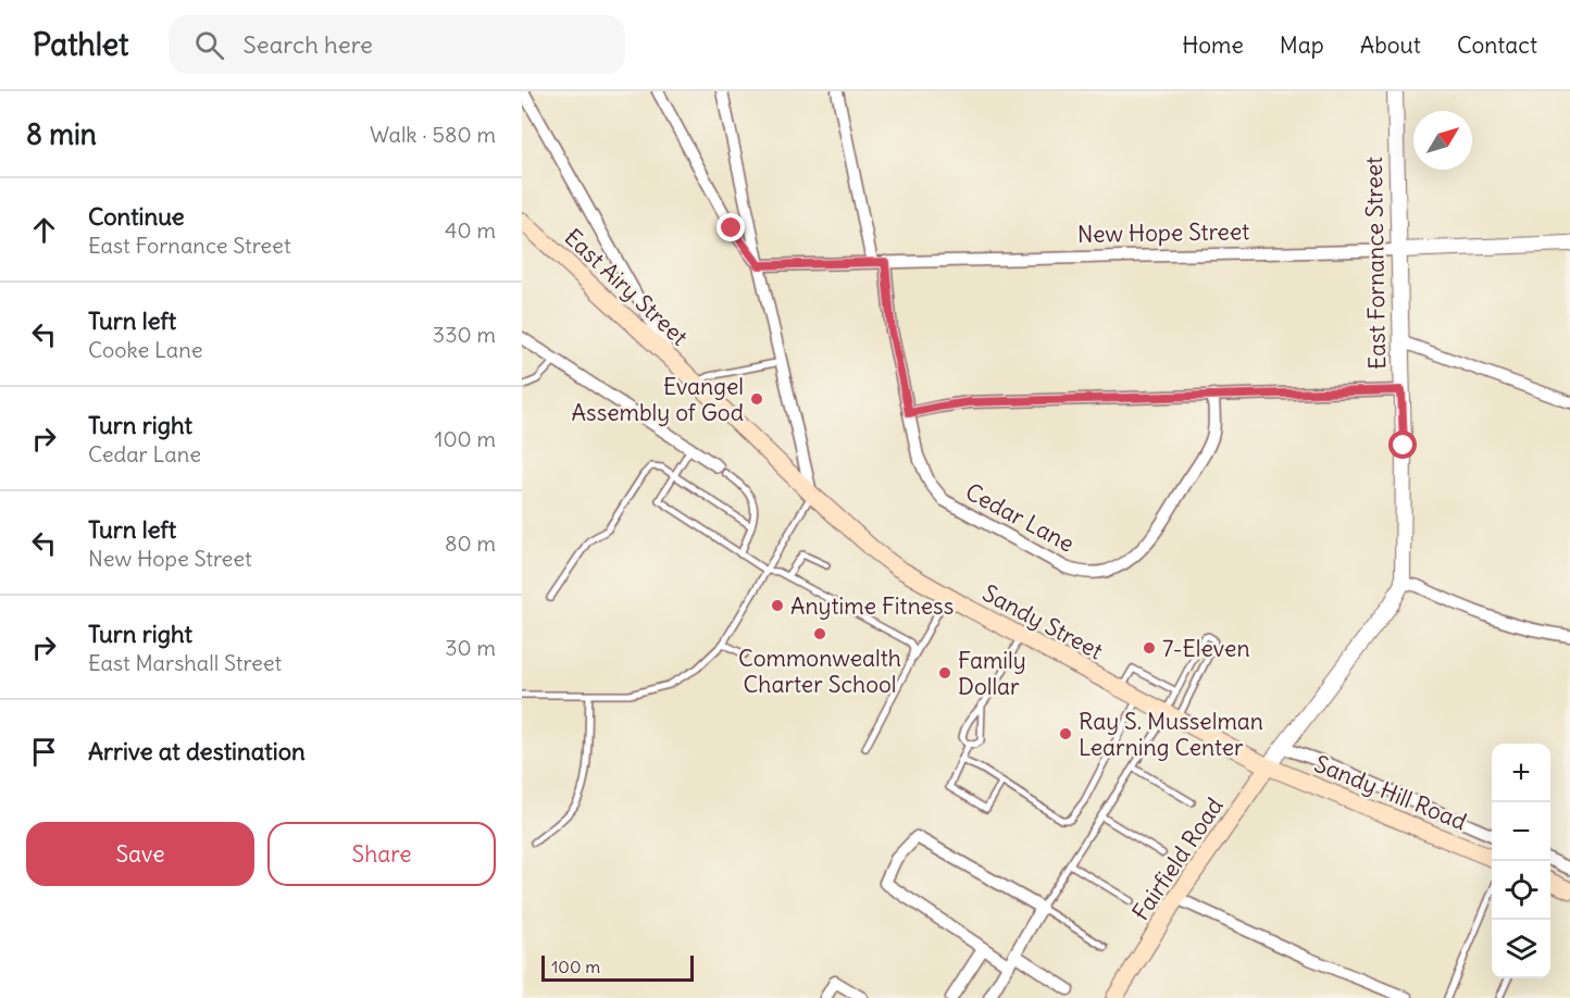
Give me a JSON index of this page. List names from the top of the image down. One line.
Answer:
{"streets":{"main road":["East Airy Street","Sandy Street","Sandy Hill Road","Fairfield Road"],"street":["New Hope Street","East Fornance Street","Cedar Lane"]},"crossings":[["New Hope Street","East Fornance Street"],["New Hope Street","Cedar Lane"],["East Airy Street","Sandy Street"],["Sandy Street","Sandy Hill Road"],["Sandy Street","Fairfield Road"],["Sandy Hill Road","Fairfield Road"]],"places":["Evangel Assembly of God","Anytime Fitness","Commonwealth Charter School","7-Eleven","Family Dollar","Ray S. Musselman Learning Center"],"scale_bar":"100 m","north":"top right","page":{"header":"Pathlet","search":"Search here","nav":["Home","Map","About","Contact"],"heading":["8 min","Walk · 580 m"],"list":[["Continue","East Fornance Street","40 m"],["Turn left","Cooke Lane","330 m"],["Turn right","Cedar Lane","100 m"],["Turn left","New Hope Street","80 m"],["Turn right","East Marshall Street","30 m"],"Arrive at destination"],"map_buttons":["+","−"],"buttons":["Save","Share"],"scale":"100 m"}}
